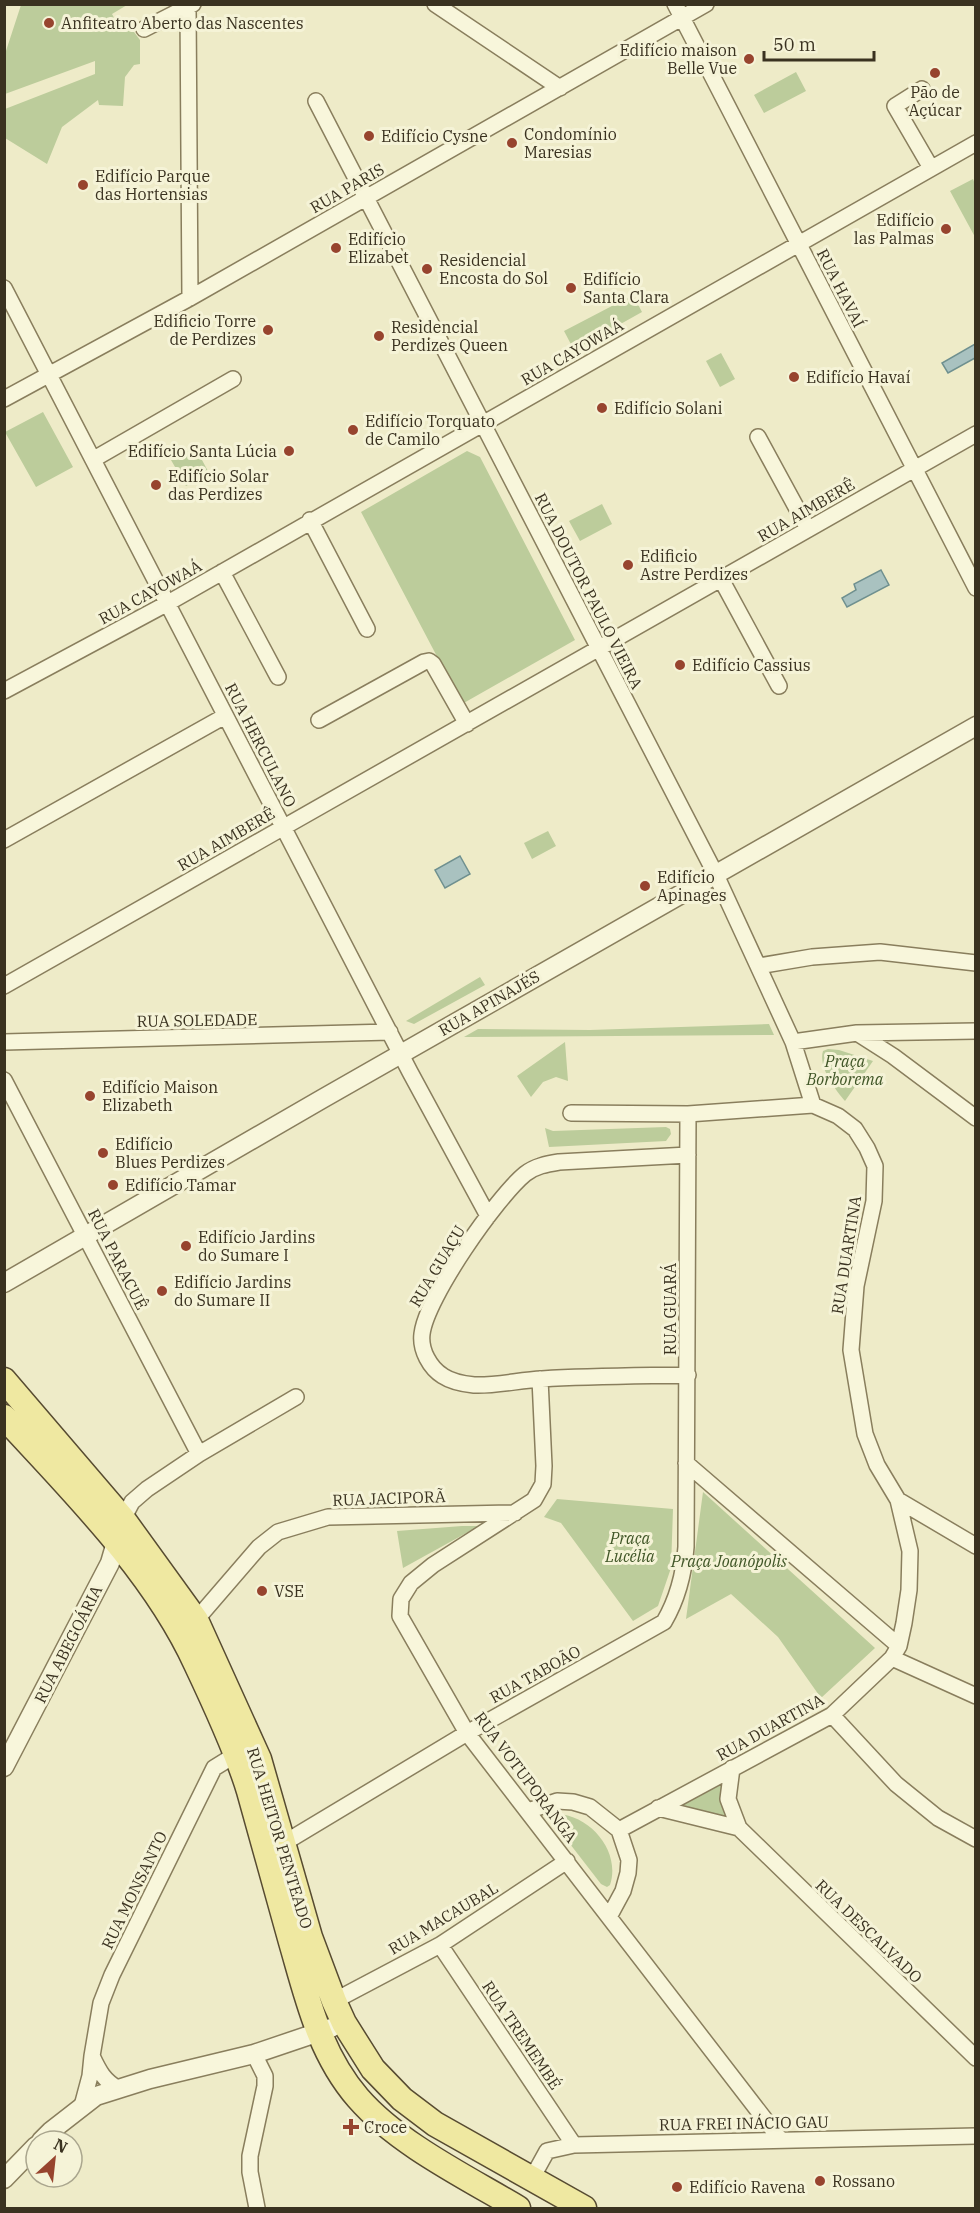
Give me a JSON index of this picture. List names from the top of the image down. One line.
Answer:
{"streets":{"main road":["RUA HEITOR PENTEADO"],"street":["RUA PARIS","RUA HAVAÍ","RUA CAYOWAÁ","RUA AIMBERÊ","RUA DOUTOR PAULO VIEIRA","RUA HERCULANO","RUA APINAJÉS","RUA SOLEDADE","RUA DUARTINA","RUA PARACUÊ","RUA GUAÇU","RUA GUARÁ","RUA JACIPORÃ","RUA ABEGOÁRIA","RUA TABOÃO","RUA VOTUPORANGA","RUA MONSANTO","RUA MACAUBAL","RUA DESCALVADO","RUA TREMEMBÉ","RUA FREI INÁCIO GAU"]},"crossings":[["RUA PARIS","RUA HAVAÍ"],["RUA PARIS","RUA DOUTOR PAULO VIEIRA"],["RUA PARIS","RUA HERCULANO"],["RUA HAVAÍ","RUA CAYOWAÁ"],["RUA HAVAÍ","RUA AIMBERÊ"],["RUA CAYOWAÁ","RUA DOUTOR PAULO VIEIRA"],["RUA CAYOWAÁ","RUA HERCULANO"],["RUA AIMBERÊ","RUA DOUTOR PAULO VIEIRA"],["RUA AIMBERÊ","RUA HERCULANO"],["RUA DOUTOR PAULO VIEIRA","RUA APINAJÉS"],["RUA DOUTOR PAULO VIEIRA","RUA DUARTINA"],["RUA HERCULANO","RUA APINAJÉS"],["RUA HERCULANO","RUA SOLEDADE"],["RUA HERCULANO","RUA GUAÇU"],["RUA APINAJÉS","RUA PARACUÊ"],["RUA DUARTINA","RUA GUARÁ"],["RUA DUARTINA","RUA DESCALVADO"],["RUA GUAÇU","RUA GUARÁ"],["RUA GUAÇU","RUA VOTUPORANGA"],["RUA GUARÁ","RUA TABOÃO"],["RUA JACIPORÃ","RUA VOTUPORANGA"],["RUA JACIPORÃ","RUA HEITOR PENTEADO"],["RUA ABEGOÁRIA","RUA HEITOR PENTEADO"],["RUA TABOÃO","RUA VOTUPORANGA"],["RUA TABOÃO","RUA HEITOR PENTEADO"],["RUA VOTUPORANGA","RUA MACAUBAL"],["RUA VOTUPORANGA","RUA FREI INÁCIO GAU"],["RUA HEITOR PENTEADO","RUA MONSANTO"],["RUA HEITOR PENTEADO","RUA MACAUBAL"],["RUA HEITOR PENTEADO","RUA FREI INÁCIO GAU"],["RUA MACAUBAL","RUA TREMEMBÉ"],["RUA TREMEMBÉ","RUA FREI INÁCIO GAU"]],"parks":["Praça Borborema","Praça Lucélia","Praça Joanópolis"],"places":{"other":["Anfiteatro Aberto das Nascentes","Edifício maison Belle Vue","Pão de Açúcar","Edifício Cysne","Condomínio Maresias","Edifício Parque das Hortensias","Edifício las Palmas","Edifício Elizabet","Residencial Encosta do Sol","Edifício Santa Clara","Edificio Torre de Perdizes","Residencial Perdizes Queen","Edifício Havaí","Edifício Solani","Edifício Torquato de Camilo","Edifício Santa Lúcia","Edifício Solar das Perdizes","Edificio Astre Perdizes","Edifício Cassius","Edifício Apinages","Edifício Maison Elizabeth","Edifício Blues Perdizes","Edifício Tamar","Edifício Jardins do Sumare I","Edifício Jardins do Sumare II","VSE","Rossano","Edifício Ravena"],"health":["Croce"]},"scale_bar":"50 m","north":"top right"}
